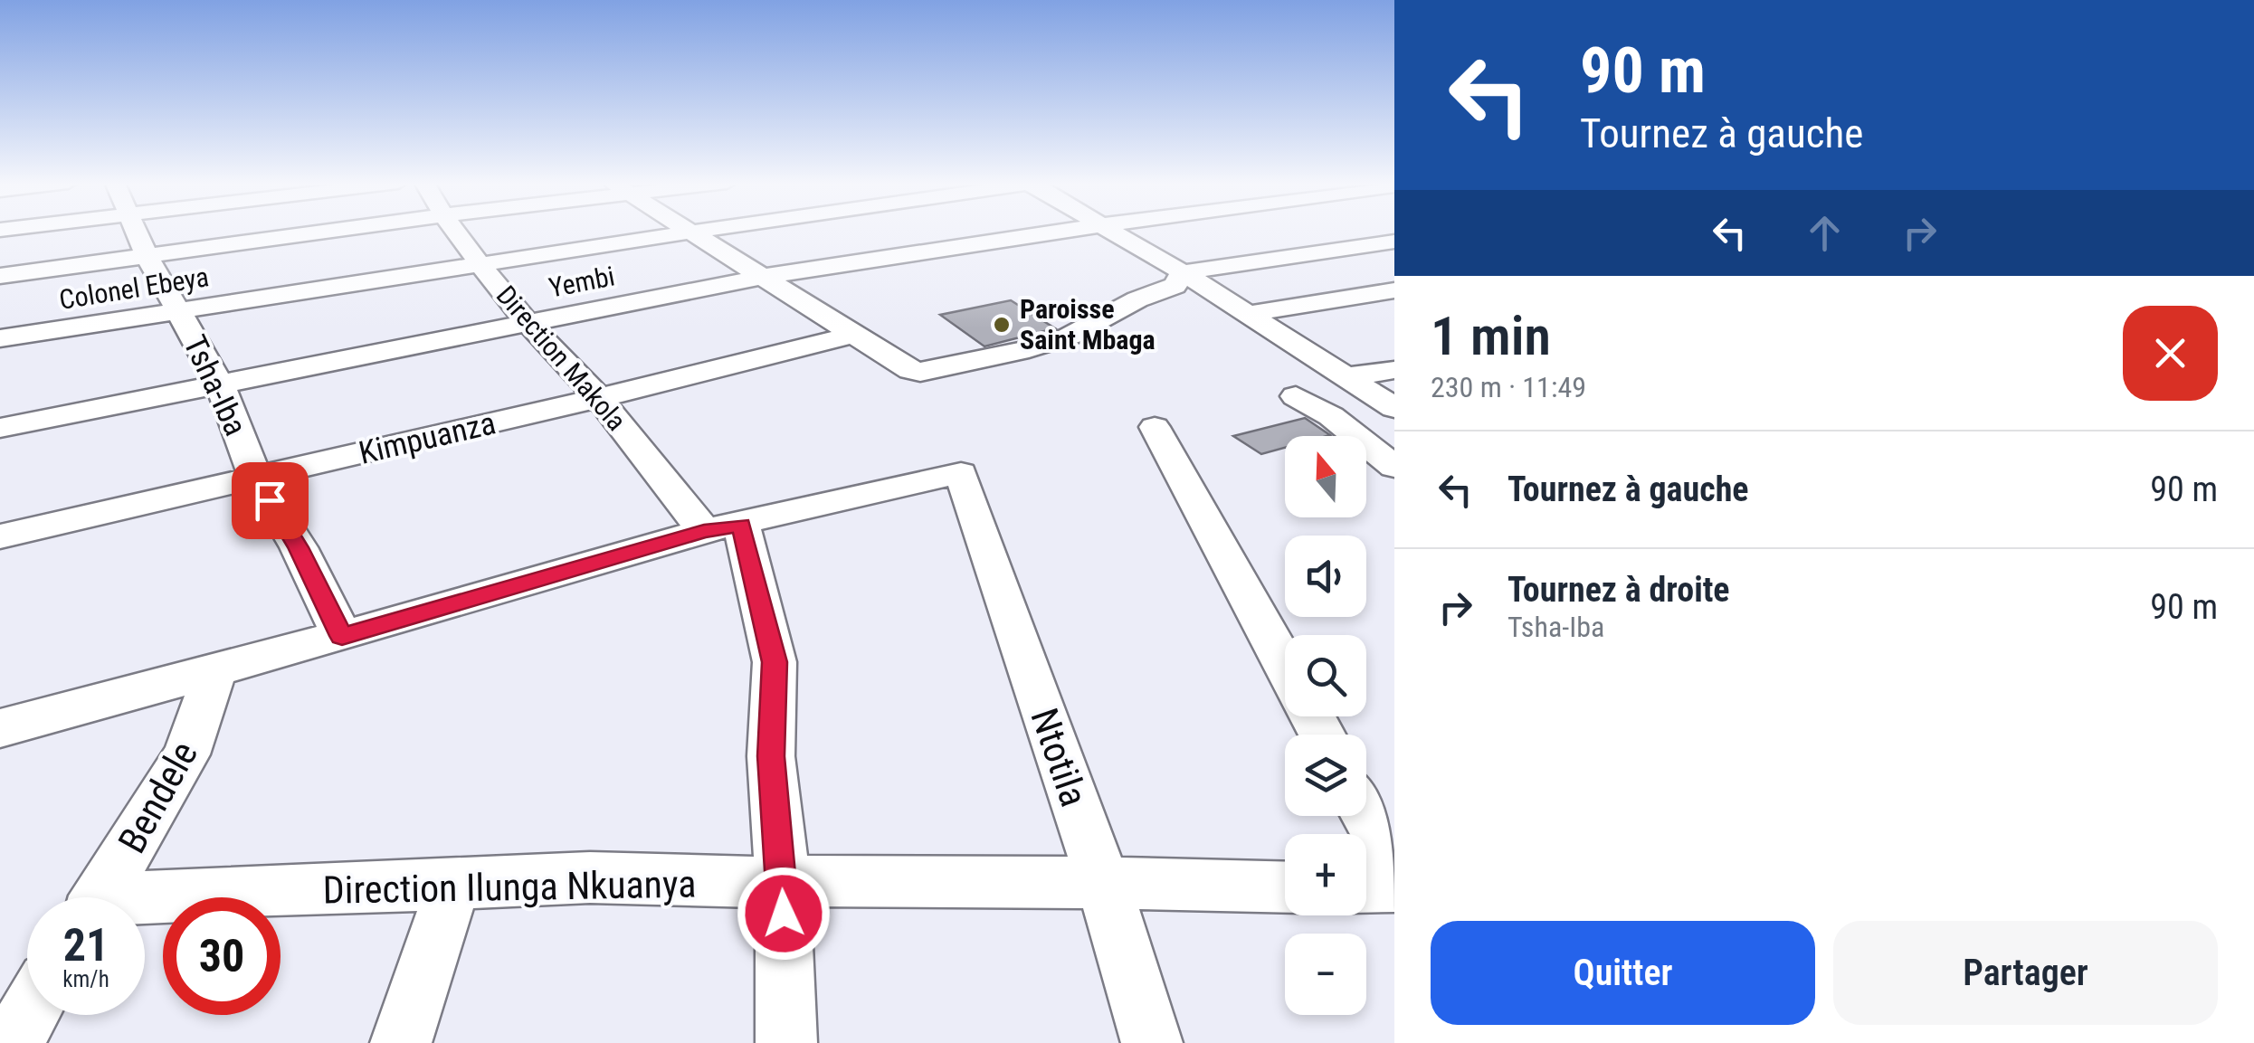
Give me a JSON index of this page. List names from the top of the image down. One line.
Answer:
{"streets":{"street":["Yembi","Colonel Ebeya","Direction Makola","Tsha-Iba","Kimpuanza","Ntotila","Bendele","Direction Ilunga Nkuanya"]},"crossings":[["Yembi","Direction Makola"],["Yembi","Tsha-Iba"],["Colonel Ebeya","Direction Makola"],["Colonel Ebeya","Tsha-Iba"],["Direction Makola","Kimpuanza"],["Direction Makola","Ntotila"],["Tsha-Iba","Kimpuanza"],["Ntotila","Direction Ilunga Nkuanya"]],"places":["Paroisse Saint Mbaga"],"north":"top","page":{"turn":["90 m","Tournez à gauche"],"heading":["1 min","230 m · 11:49"],"list":[{"name":"Tournez à gauche","value":"90 m"},{"name":"Tournez à droite","note":"Tsha-Iba","value":"90 m"}],"map_buttons":["+","−"],"speed":"21 km/h","limit":"30","buttons":["Quitter","Partager"]}}
